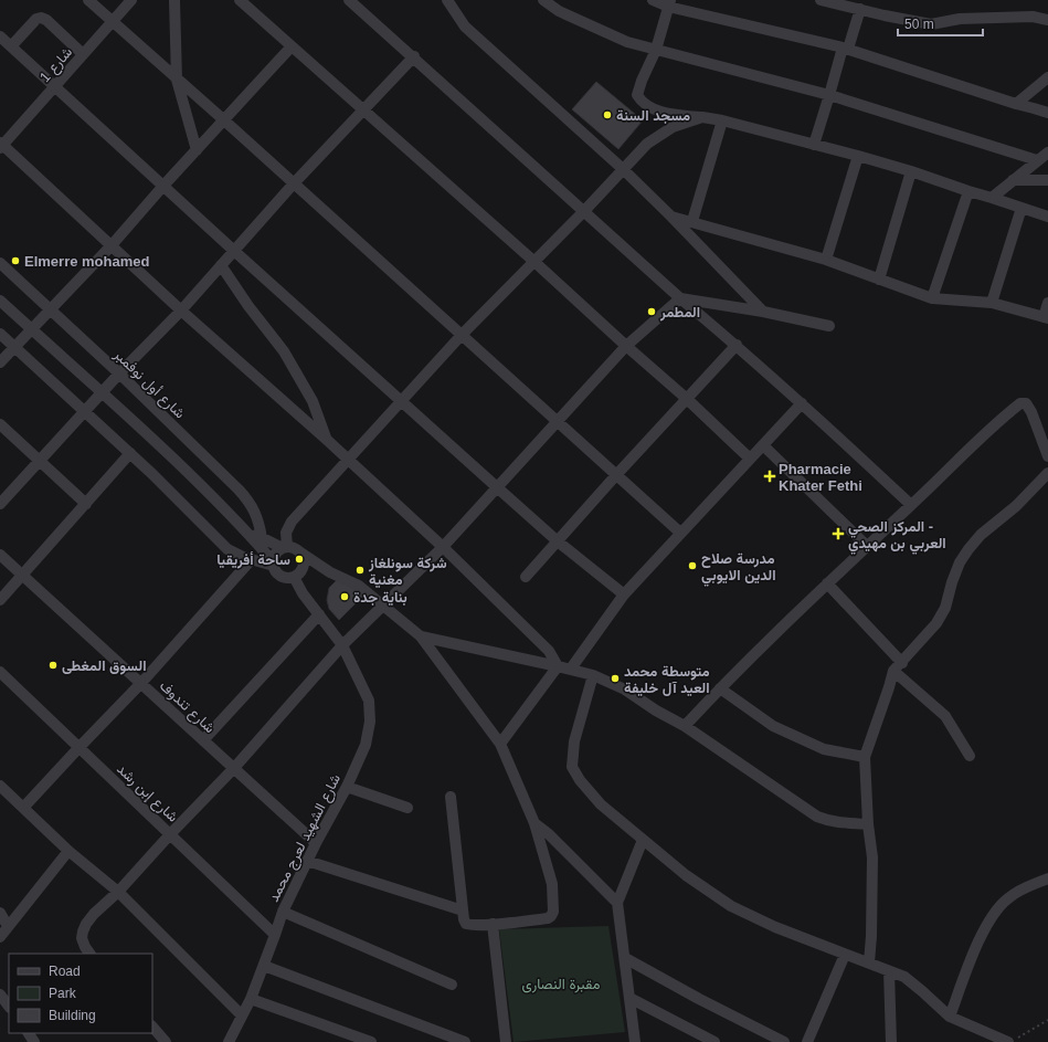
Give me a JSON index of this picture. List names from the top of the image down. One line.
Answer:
{"streets":{"street":["شارع 1","شارع أول نوفمبر","شارع تندوف","شارع إبن رشد","شارع الشهيد لعرج محمد"]},"crossings":[["شارع تندوف","شارع الشهيد لعرج محمد"],["شارع إبن رشد","شارع الشهيد لعرج محمد"]],"parks":["مقبرة النصارى"],"places":{"other":["مسجد السنة","Elmerre mohamed","المطمر","ساحة أفريقيا","مدرسة صلاح الدين الايوبي","شركة سونلغاز مغنية","بناية جدة","السوق المغطى","متوسطة محمد العيد آل خليفة"],"health":["Pharmacie Khater Fethi","المركز الصحي - العربي بن مهيدي"]},"legend":["Road","Park","Building"],"scale_bar":"50 m"}
